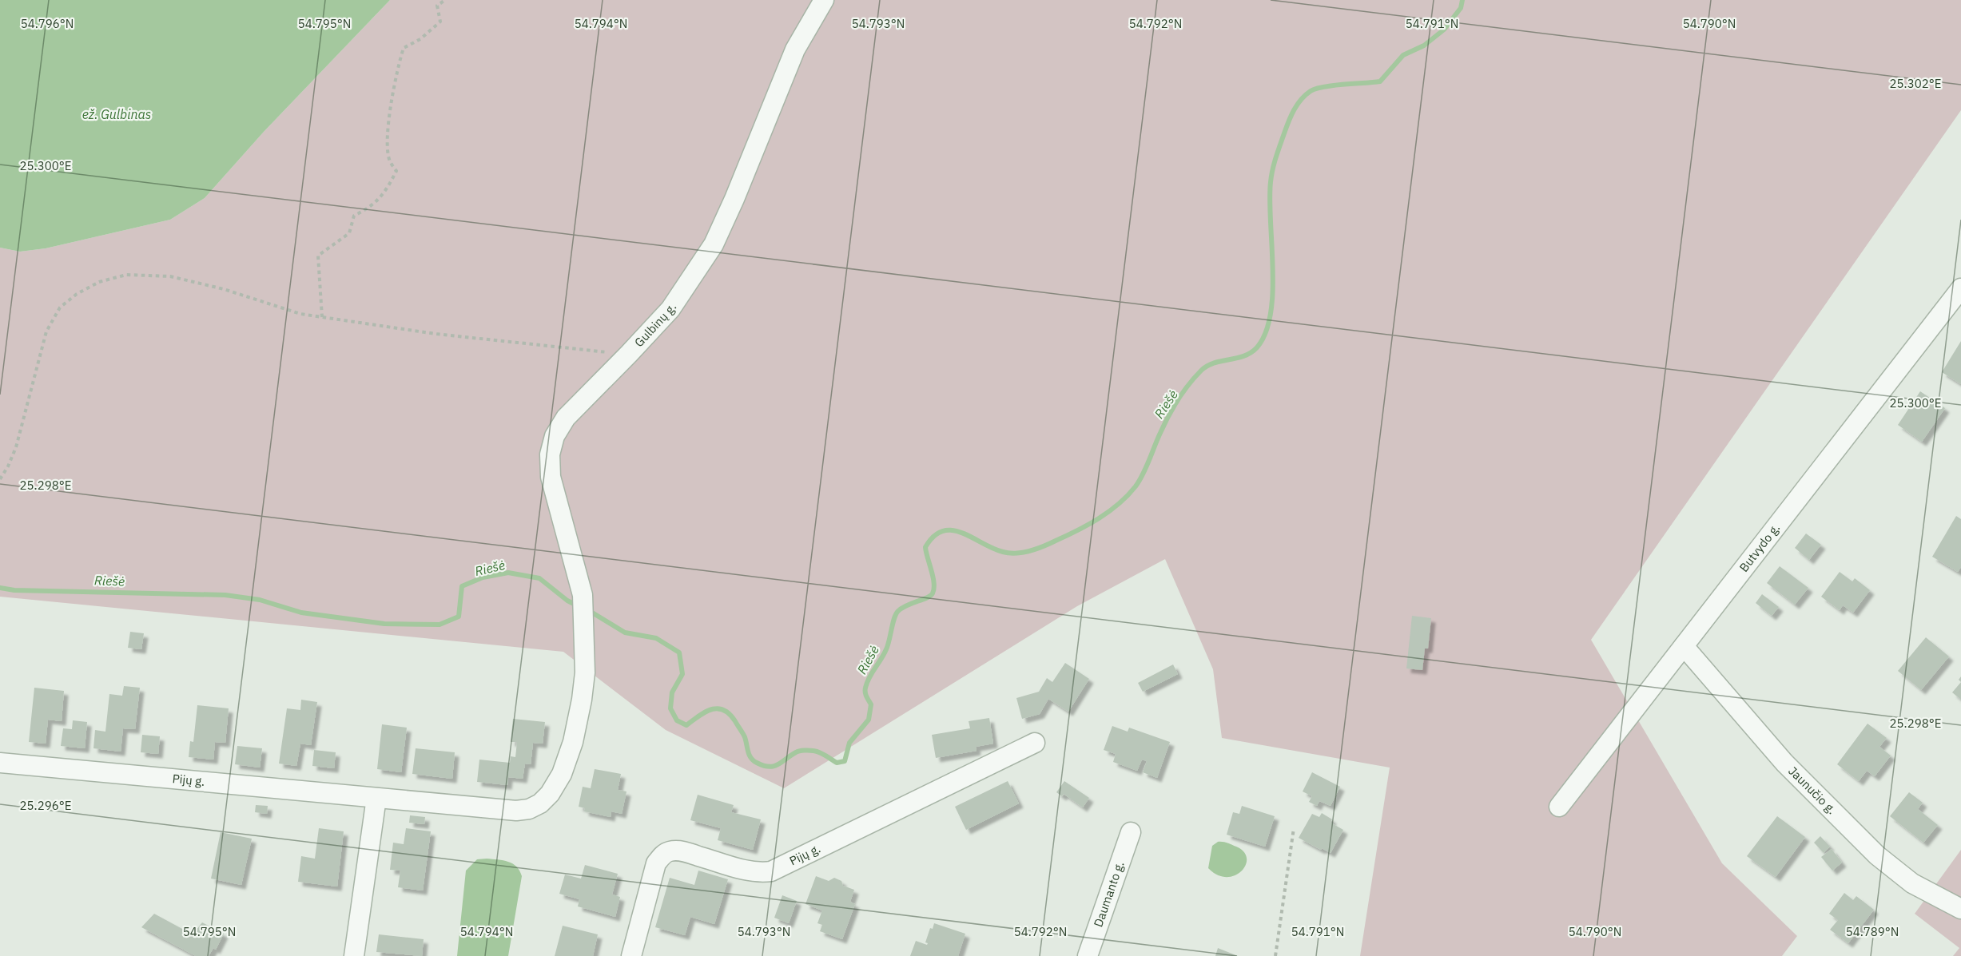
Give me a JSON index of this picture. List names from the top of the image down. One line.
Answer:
{"streets":{"street":["Gulbinų g.","Butvydo g.","Pijų g.","Jaunučio g.","Daumanto g."]},"crossings":[["Gulbinų g.","Pijų g."],["Butvydo g.","Jaunučio g."]],"water":["ež. Gulbinas","Riešė"],"coordinates":["54.796°N","54.795°N","54.794°N","54.793°N","54.792°N","54.791°N","54.790°N","25.302°E","25.300°E","25.298°E","25.296°E","54.789°N"]}
